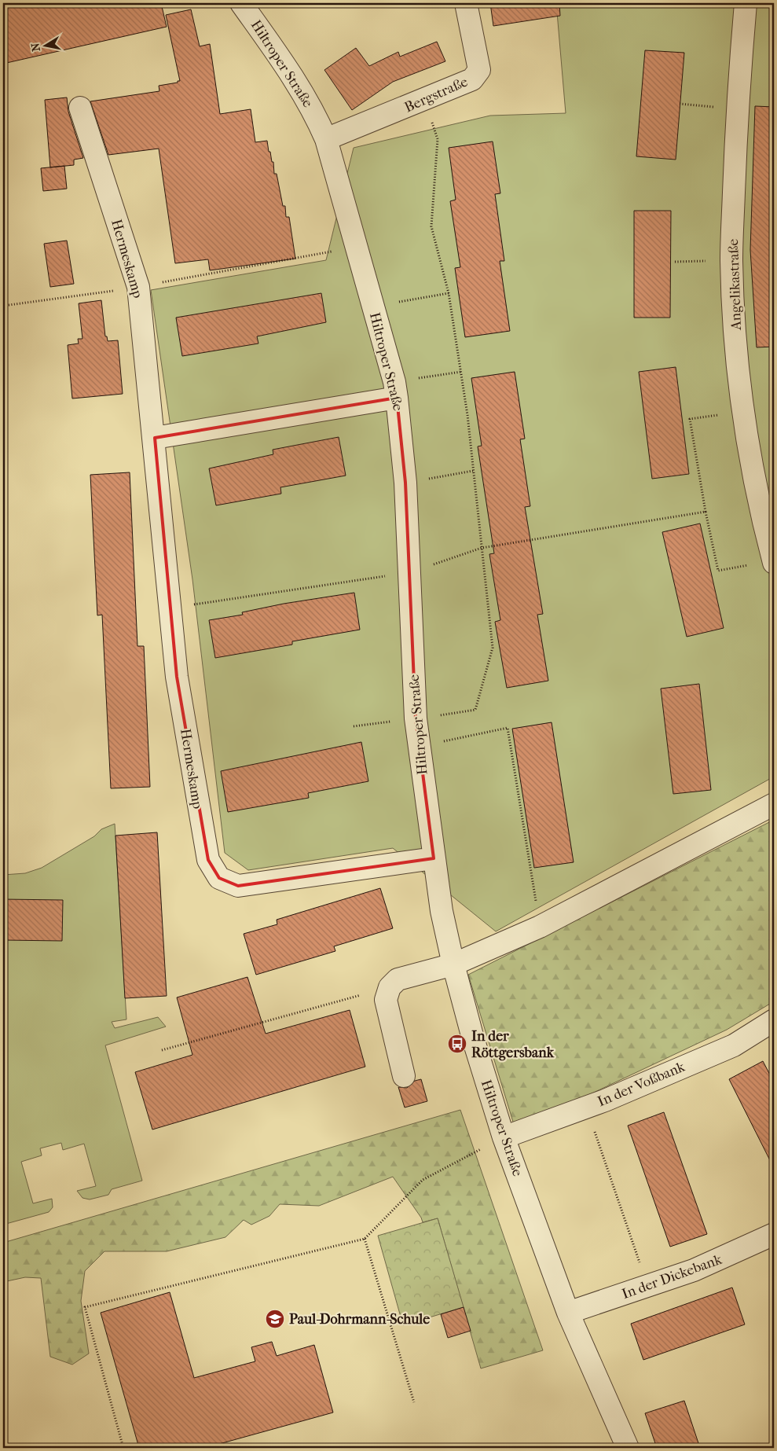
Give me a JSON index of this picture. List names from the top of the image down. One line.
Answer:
{"streets":{"street":["Hiltroper Straße","Bergstraße","Hermeskamp","Angelikastraße","In der Voßbank","In der Dickebank"]},"crossings":[["Hiltroper Straße","Bergstraße"],["Hiltroper Straße","Hermeskamp"],["Hiltroper Straße","In der Voßbank"],["Hiltroper Straße","In der Dickebank"]],"places":{"bus stop":["In der Röttgersbank"],"school or university":["Paul-Dohrmann-Schule"]},"north":"left"}
